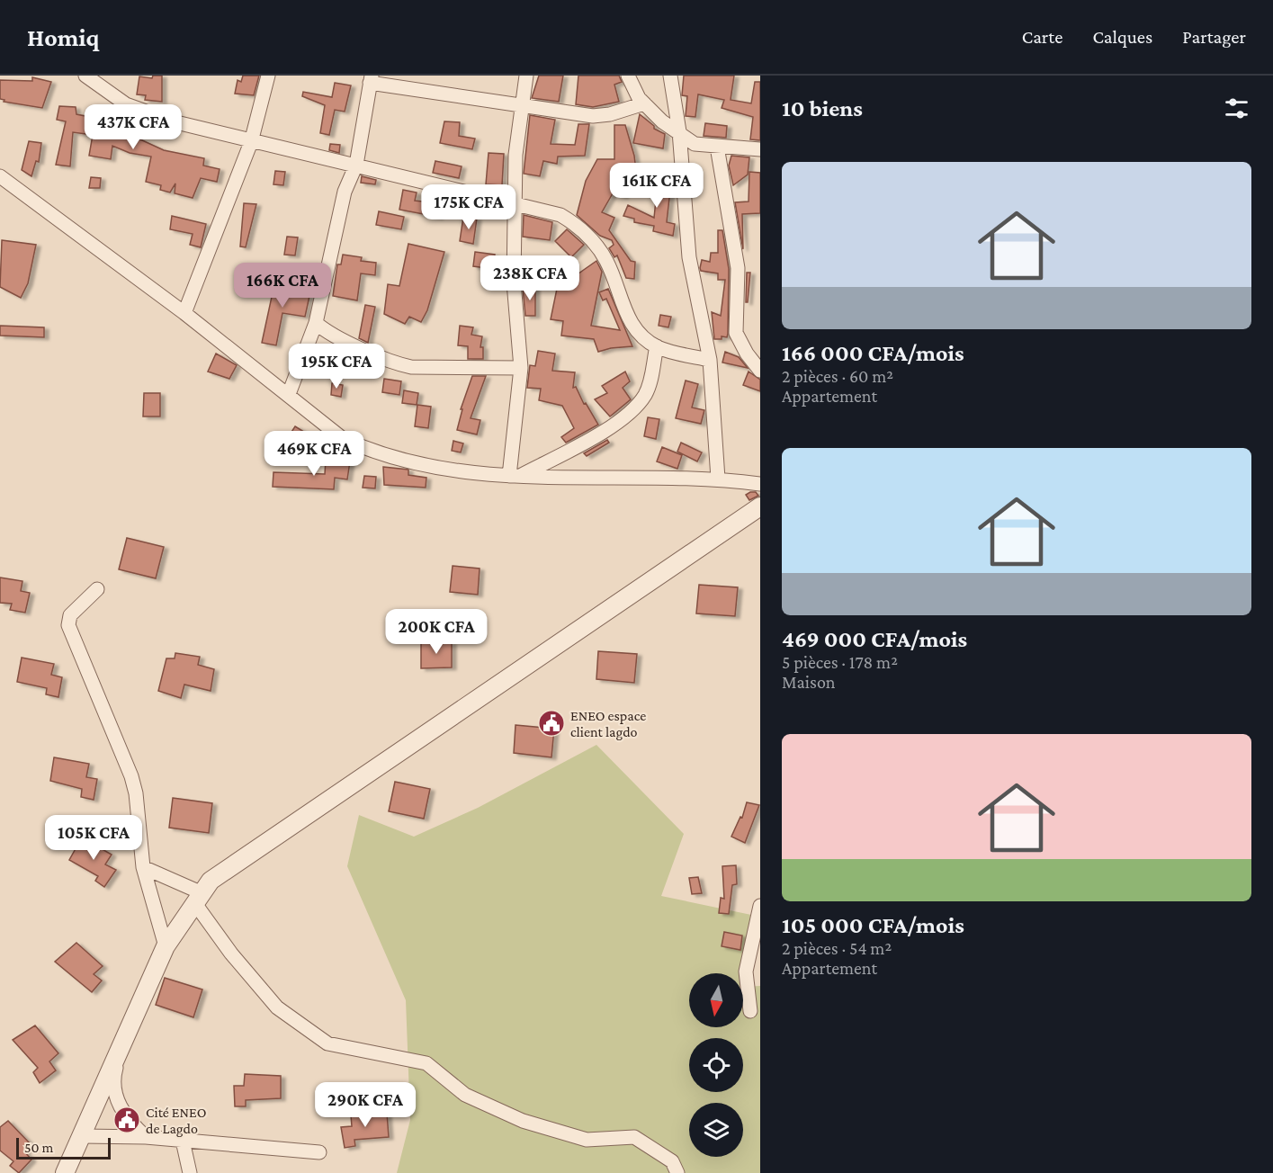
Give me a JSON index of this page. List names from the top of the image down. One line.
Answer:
{"places":{"public building":["ENEO espace client lagdo","Cité ENEO de Lagdo"]},"scale_bar":"50 m","north":"bottom","page":{"header":"Homiq","nav":["Carte","Calques","Partager"],"heading":"10 biens","price":["437K CFA","161K CFA","175K CFA","238K CFA","166K CFA","195K CFA","469K CFA","200K CFA","105K CFA","290K CFA"],"list":[{"name":"166 000 CFA/mois","note":"2 pièces · 60 m² · Appartement"},{"name":"469 000 CFA/mois","note":"5 pièces · 178 m² · Maison"},{"name":"105 000 CFA/mois","note":"2 pièces · 54 m² · Appartement"}],"scale":"50 m"}}
